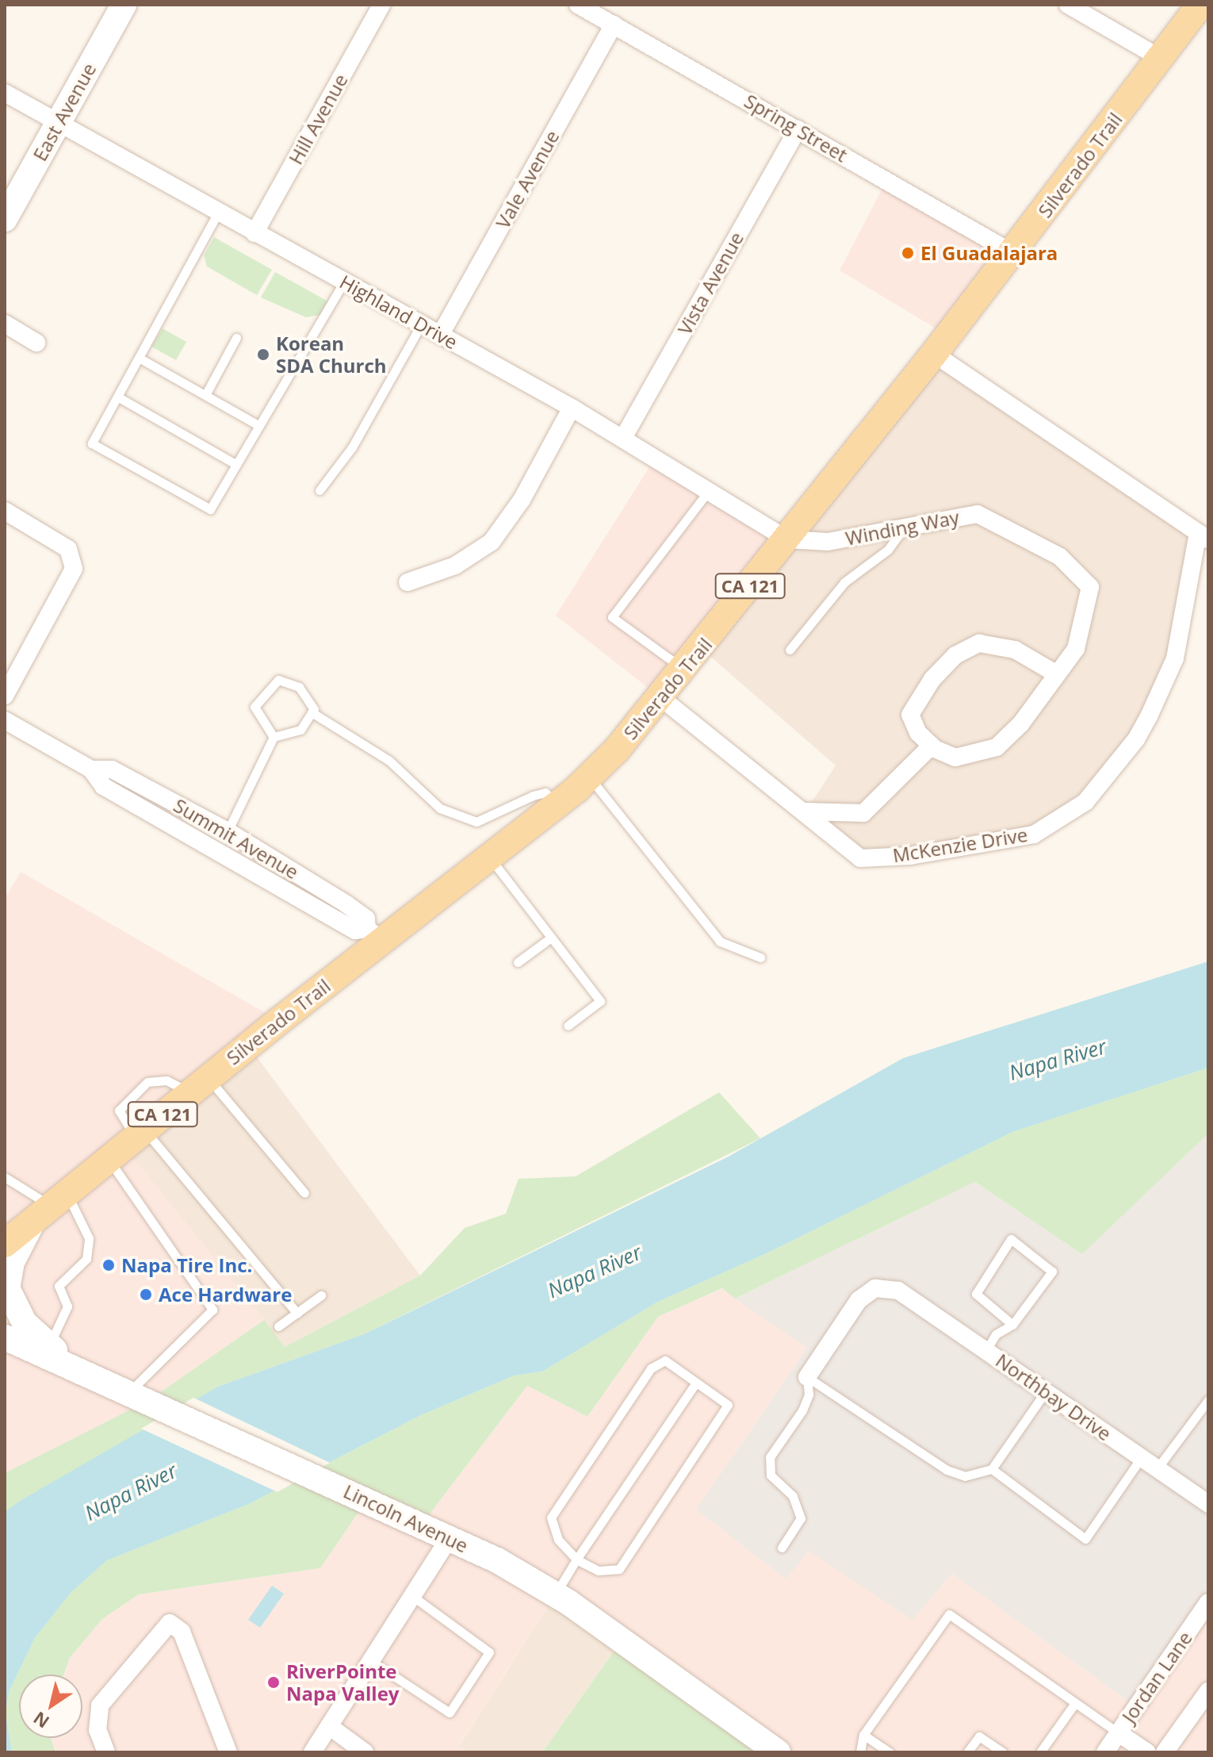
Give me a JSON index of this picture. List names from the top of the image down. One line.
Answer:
{"streets":{"main road":["East Avenue","Silverado Trail","CA 121","Lincoln Avenue"],"street":["Hill Avenue","Spring Street","Vale Avenue","Vista Avenue","Highland Drive","Winding Way","Summit Avenue","McKenzie Drive","Northbay Drive","Jordan Lane"]},"crossings":[["East Avenue","Highland Drive"],["Hill Avenue","Highland Drive"],["Spring Street","Silverado Trail"],["Spring Street","Vale Avenue"],["Spring Street","Vista Avenue"],["Silverado Trail","Highland Drive"],["Silverado Trail","Winding Way"],["Silverado Trail","Summit Avenue"],["Silverado Trail","McKenzie Drive"],["Vale Avenue","Highland Drive"],["Vista Avenue","Highland Drive"],["Highland Drive","Winding Way"]],"water":["Napa River"],"places":["El Guadalajara","Korean SDA Church","Napa Tire Inc.","Ace Hardware","RiverPointe Napa Valley"],"north":"bottom left"}
